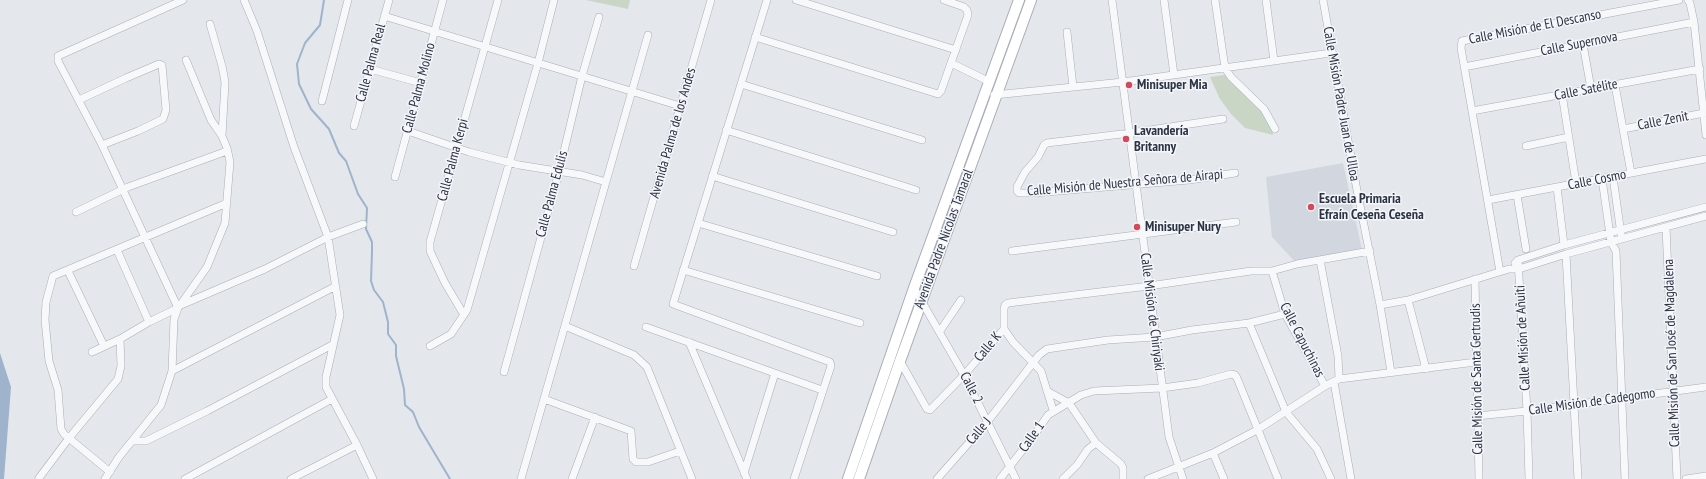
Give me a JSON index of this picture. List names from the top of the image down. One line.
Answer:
{"streets":{"street":["Calle Misión de El Descanso","Calle Supernova","Calle Palma Real","Calle Palma Molino","Calle Satélite","Calle Misión Padre Juan de Ulloa","Calle Zenit","Avenida Palma de los Andes","Calle Palma Kerpi","Calle Cosmo","Calle Misión de Nuestra Señora de Airapi","Calle Palma Edulis","Avenida Padre Nicolas Tamaral","Calle Misión de Chiriyaki","Calle Misión de Añuití","Calle Capuchinas","Calle K","Calle Misión de San José de Magdalena","Calle Misión de Santa Gertrudis","Calle 2","Calle Misión de Cadegomo","Calle J","Calle 1"]},"crossings":[["Calle Misión de El Descanso","Calle Supernova"],["Calle Misión de Nuestra Señora de Airapi","Calle Misión de Chiriyaki"],["Avenida Padre Nicolas Tamaral","Calle K"],["Avenida Padre Nicolas Tamaral","Calle 2"],["Calle Misión de Chiriyaki","Calle K"],["Calle Misión de Chiriyaki","Calle J"],["Calle Misión de Chiriyaki","Calle 1"],["Calle Misión de Añuití","Calle Misión de Cadegomo"],["Calle Capuchinas","Calle J"],["Calle K","Calle 2"],["Calle Misión de San José de Magdalena","Calle Misión de Cadegomo"],["Calle Misión de Santa Gertrudis","Calle Misión de Cadegomo"],["Calle 2","Calle J"],["Calle 2","Calle 1"]],"places":["Minisuper Mia","Lavandería Britanny","Escuela Primaria Efraín Ceseña Ceseña","Minisuper Nury"]}
